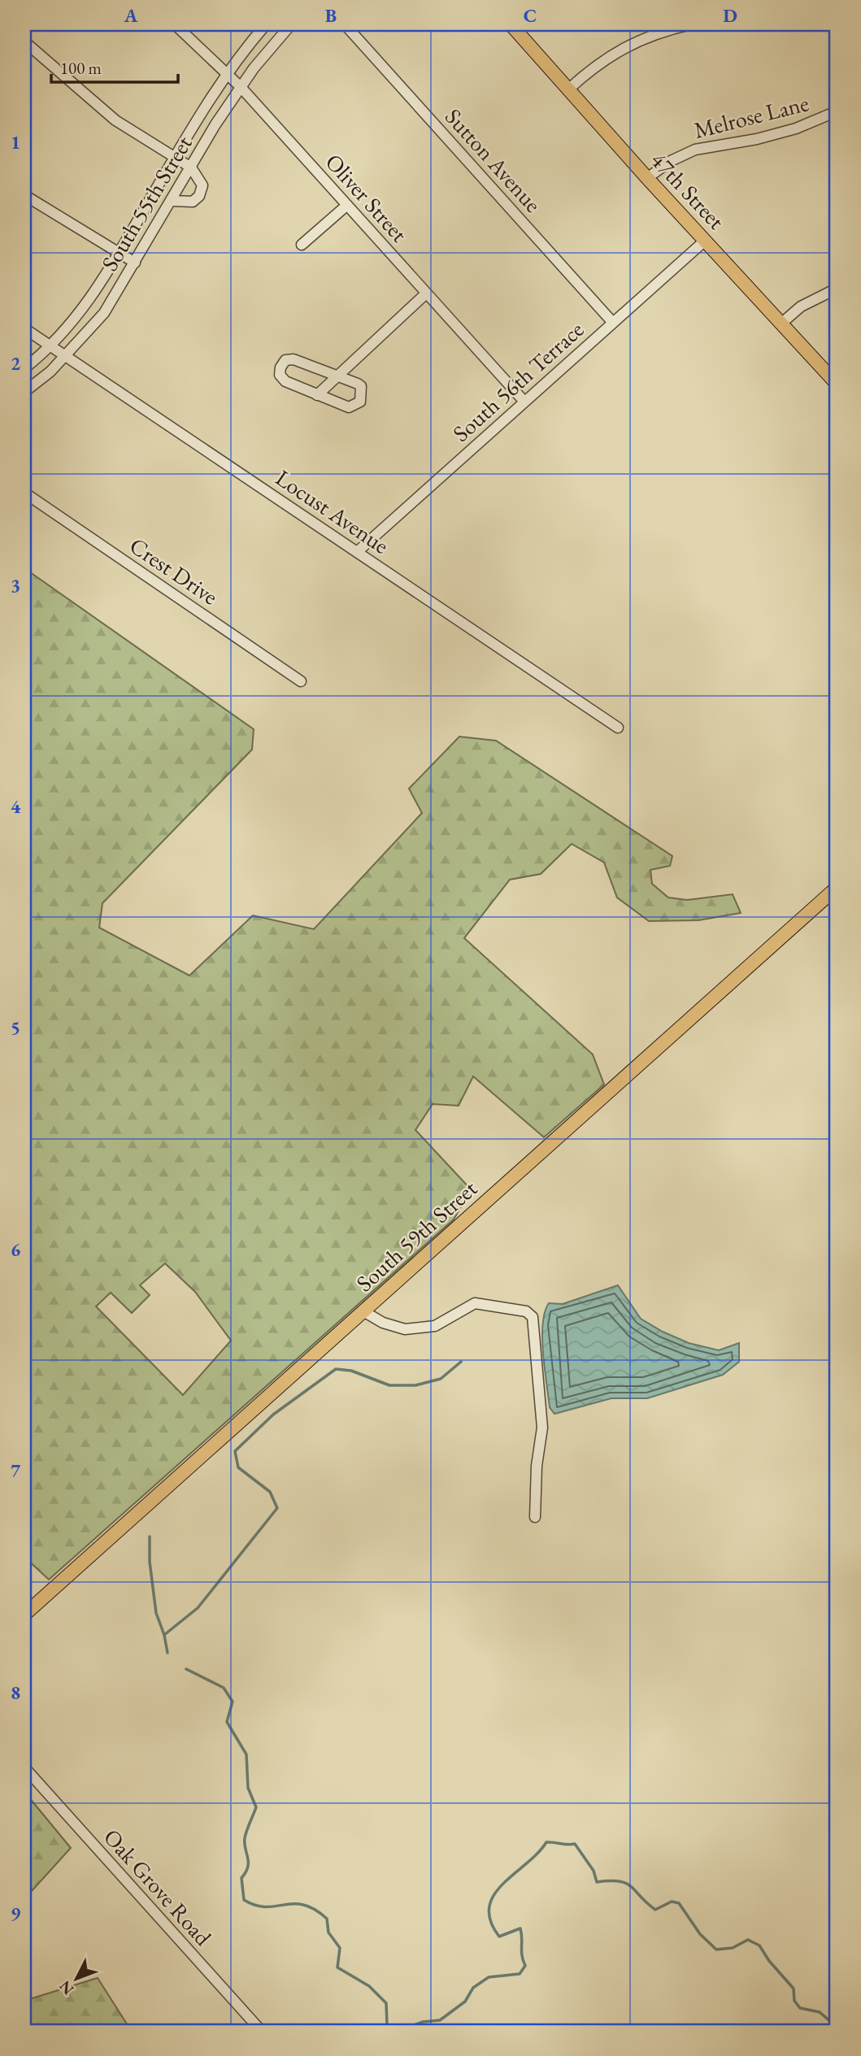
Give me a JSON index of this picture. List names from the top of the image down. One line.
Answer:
{"streets":{"main road":["47th Street","South 59th Street"],"street":["Melrose Lane","Sutton Avenue","Oliver Street","South 55th Street","South 56th Terrace","Locust Avenue","Crest Drive","Oak Grove Road"]},"crossings":[["Melrose Lane","47th Street"],["Sutton Avenue","South 56th Terrace"],["47th Street","South 56th Terrace"],["Oliver Street","South 55th Street"],["Oliver Street","South 56th Terrace"],["South 55th Street","Locust Avenue"],["South 56th Terrace","Locust Avenue"]],"scale_bar":"100 m","north":"bottom left","grid":{"columns":["A","B","C","D"],"rows":["1","2","3","4","5","6","7","8","9"]}}
